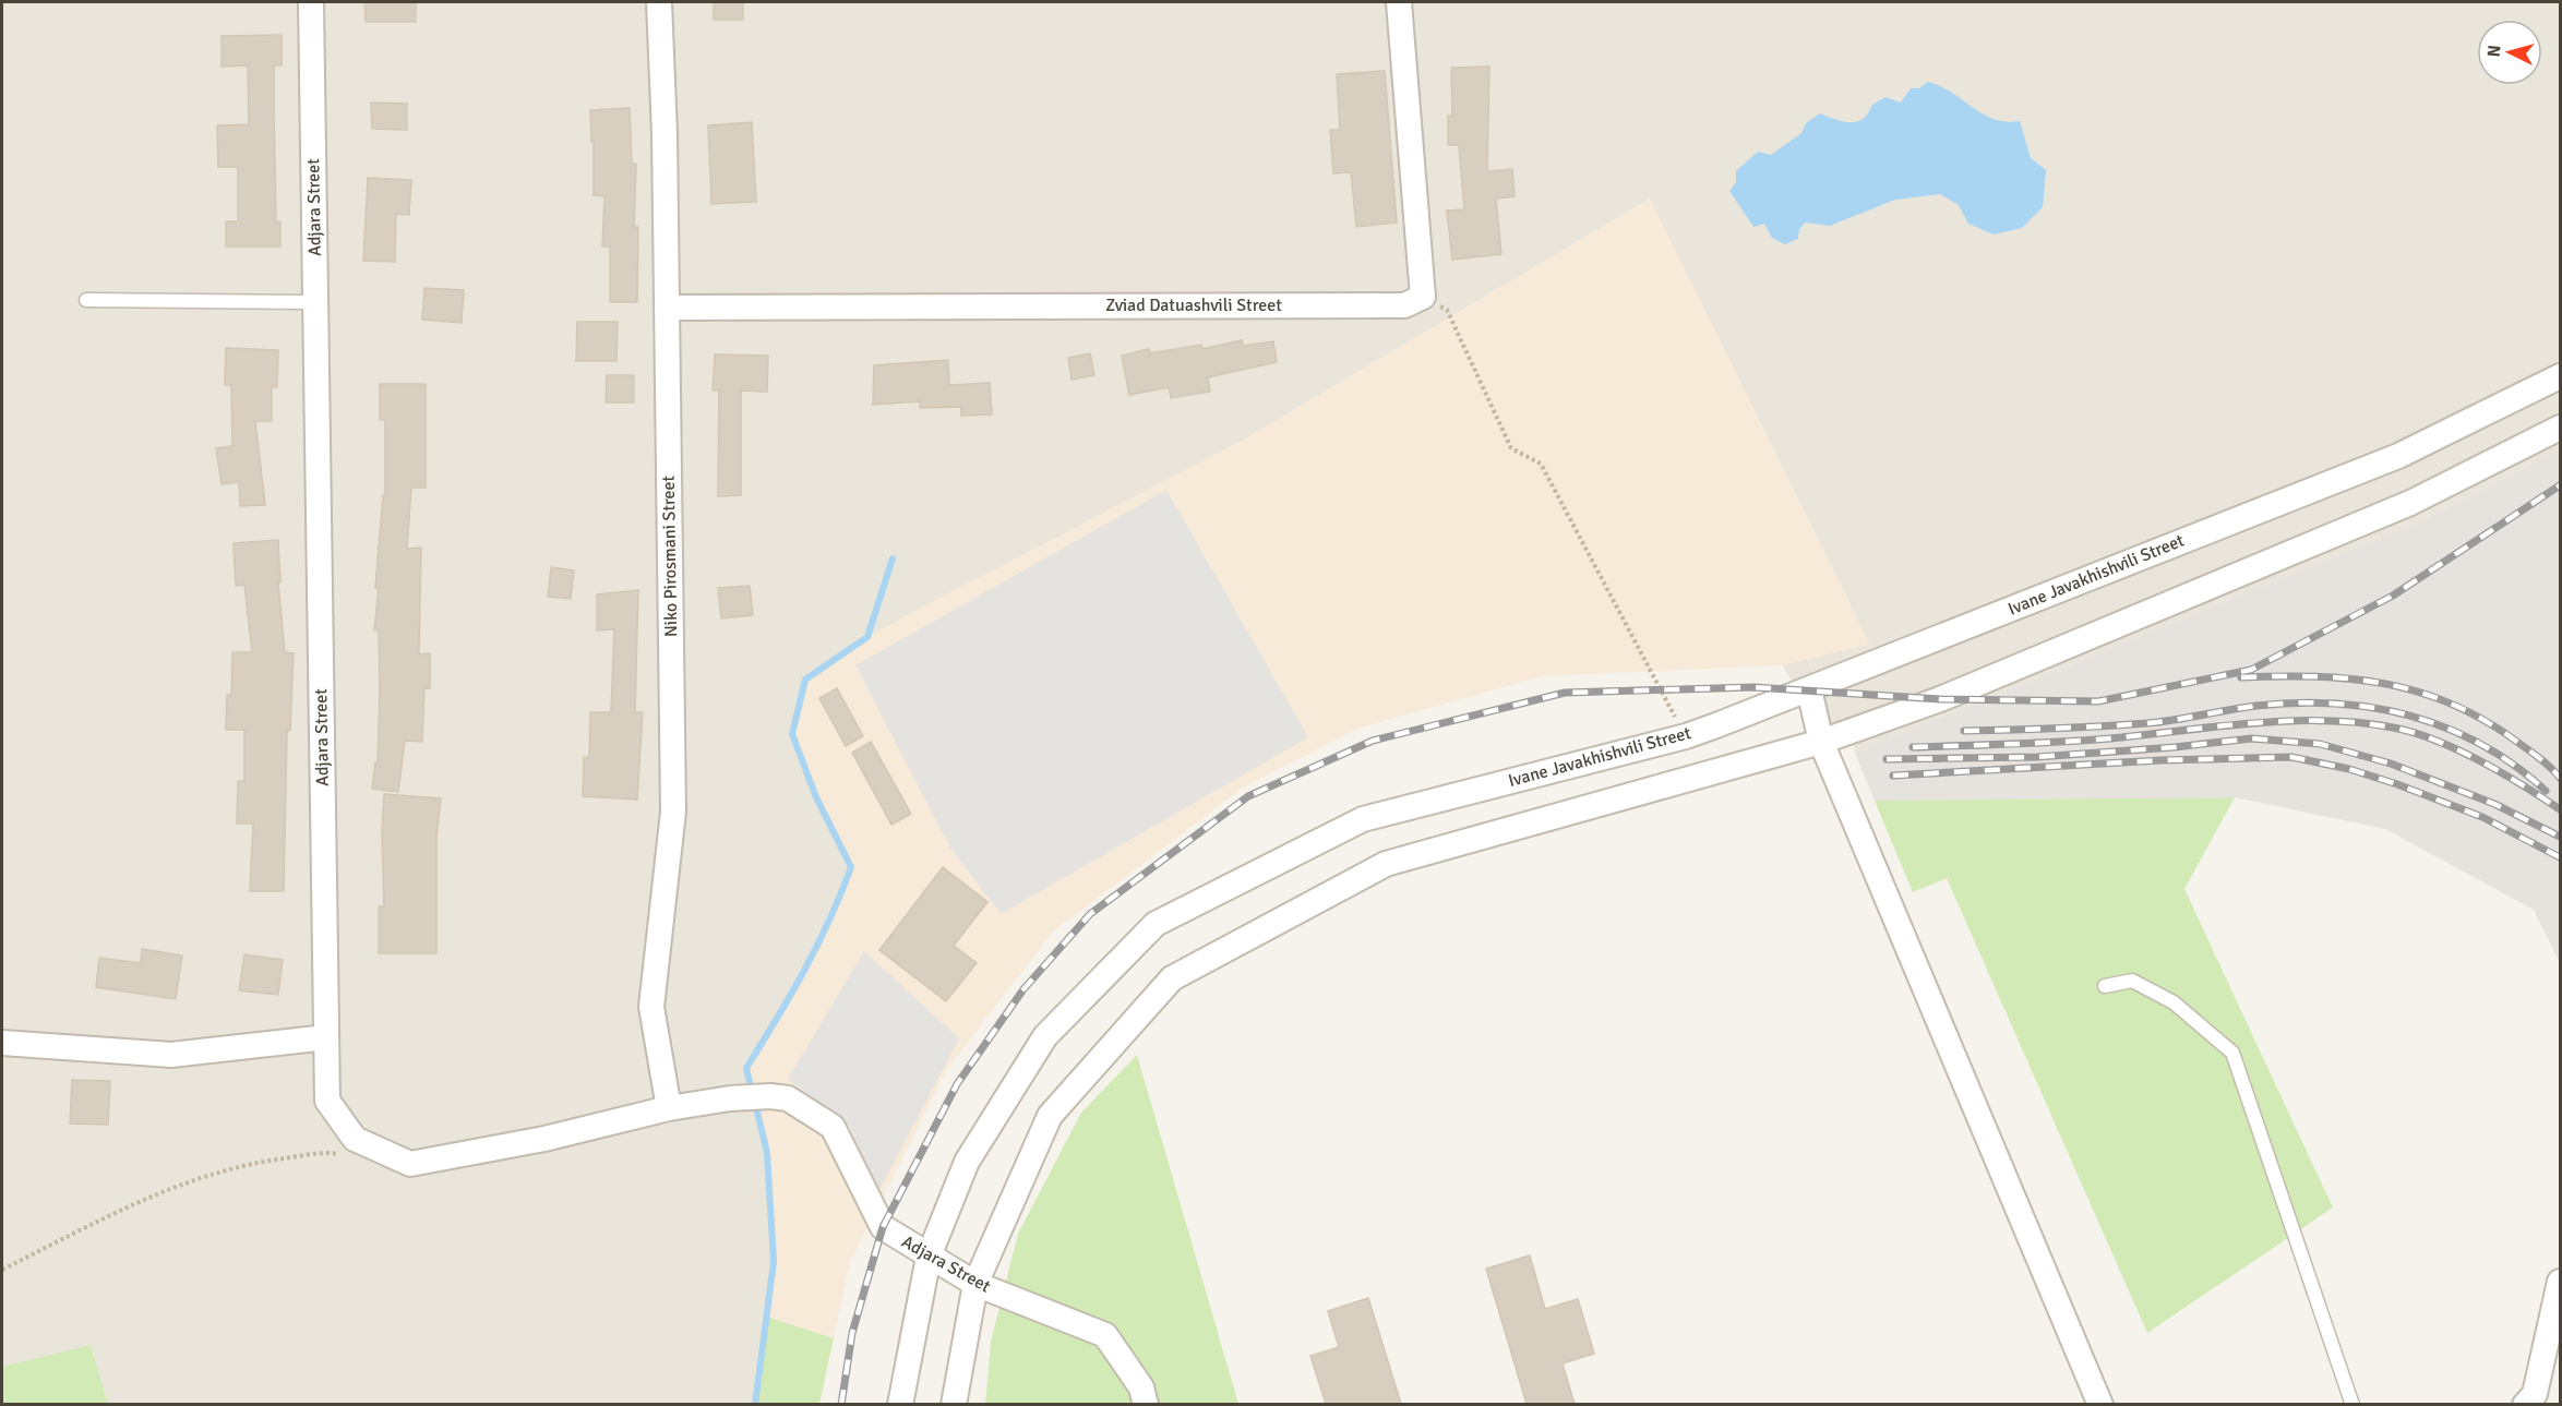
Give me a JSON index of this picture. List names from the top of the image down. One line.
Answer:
{"streets":{"street":["Adjara Street","Zviad Datuashvili Street","Niko Pirosmani Street","Ivane Javakhishvili Street"]},"crossings":[["Adjara Street","Niko Pirosmani Street"],["Adjara Street","Ivane Javakhishvili Street"],["Zviad Datuashvili Street","Niko Pirosmani Street"]],"north":"left"}
